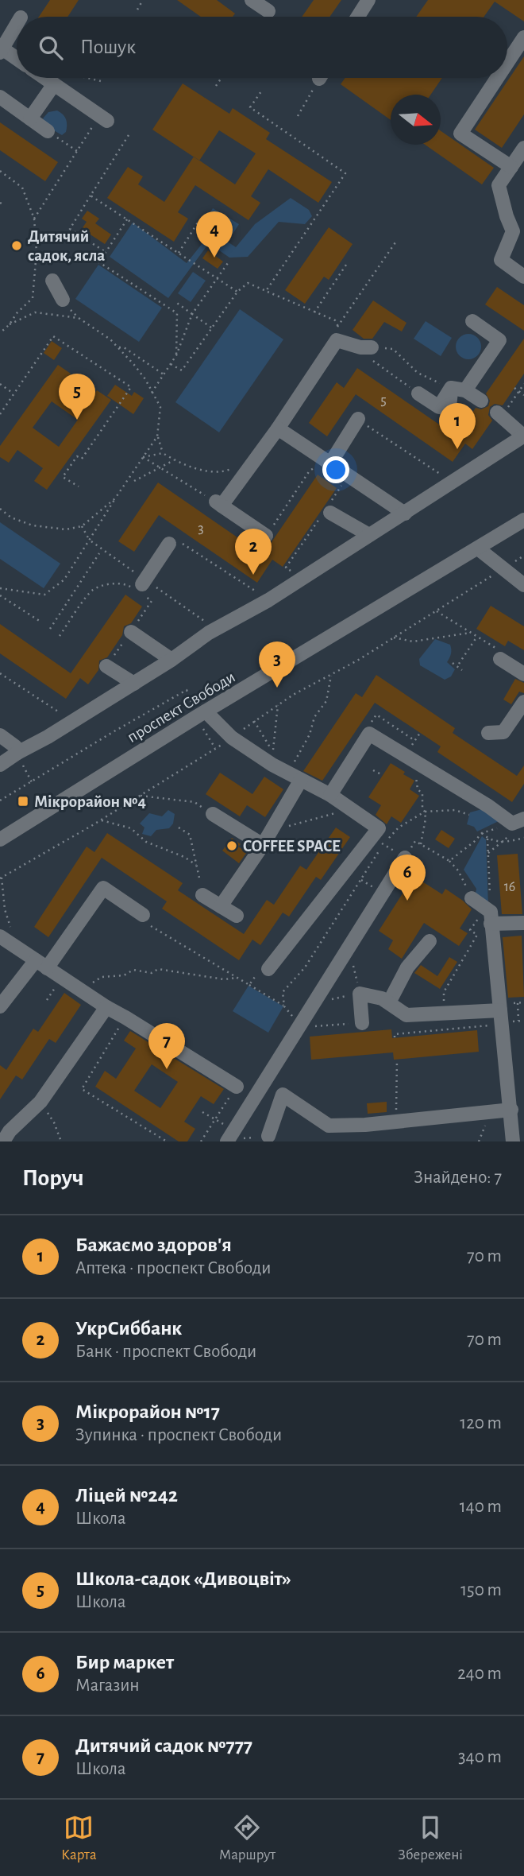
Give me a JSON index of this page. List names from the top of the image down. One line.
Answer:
{"streets":{"street":["проспект Свободи"]},"places":{"other":["Дитячий садок, ясла","COFFEE SPACE"],"transit":["Мікрорайон №4"]},"house_numbers":["5","3","16"],"north":"right","page":{"search":"Пошук","pins":["4","5","1","2","3","6","7"],"heading":["Поруч","Знайдено: 7"],"list":[{"mark":"1","name":"Бажаємо здоров'я","note":"Аптека · проспект Свободи","value":"70 m"},{"mark":"2","name":"УкрСиббанк","note":"Банк · проспект Свободи","value":"70 m"},{"mark":"3","name":"Мікрорайон №17","note":"Зупинка · проспект Свободи","value":"120 m"},{"mark":"4","name":"Ліцей №242","note":"Школа","value":"140 m"},{"mark":"5","name":"Школа-садок «Дивоцвіт»","note":"Школа","value":"150 m"},{"mark":"6","name":"Бир маркет","note":"Магазин","value":"240 m"},{"mark":"7","name":"Дитячий садок №777","note":"Школа","value":"340 m"}],"nav":["Карта","Маршрут","Збережені"]}}
